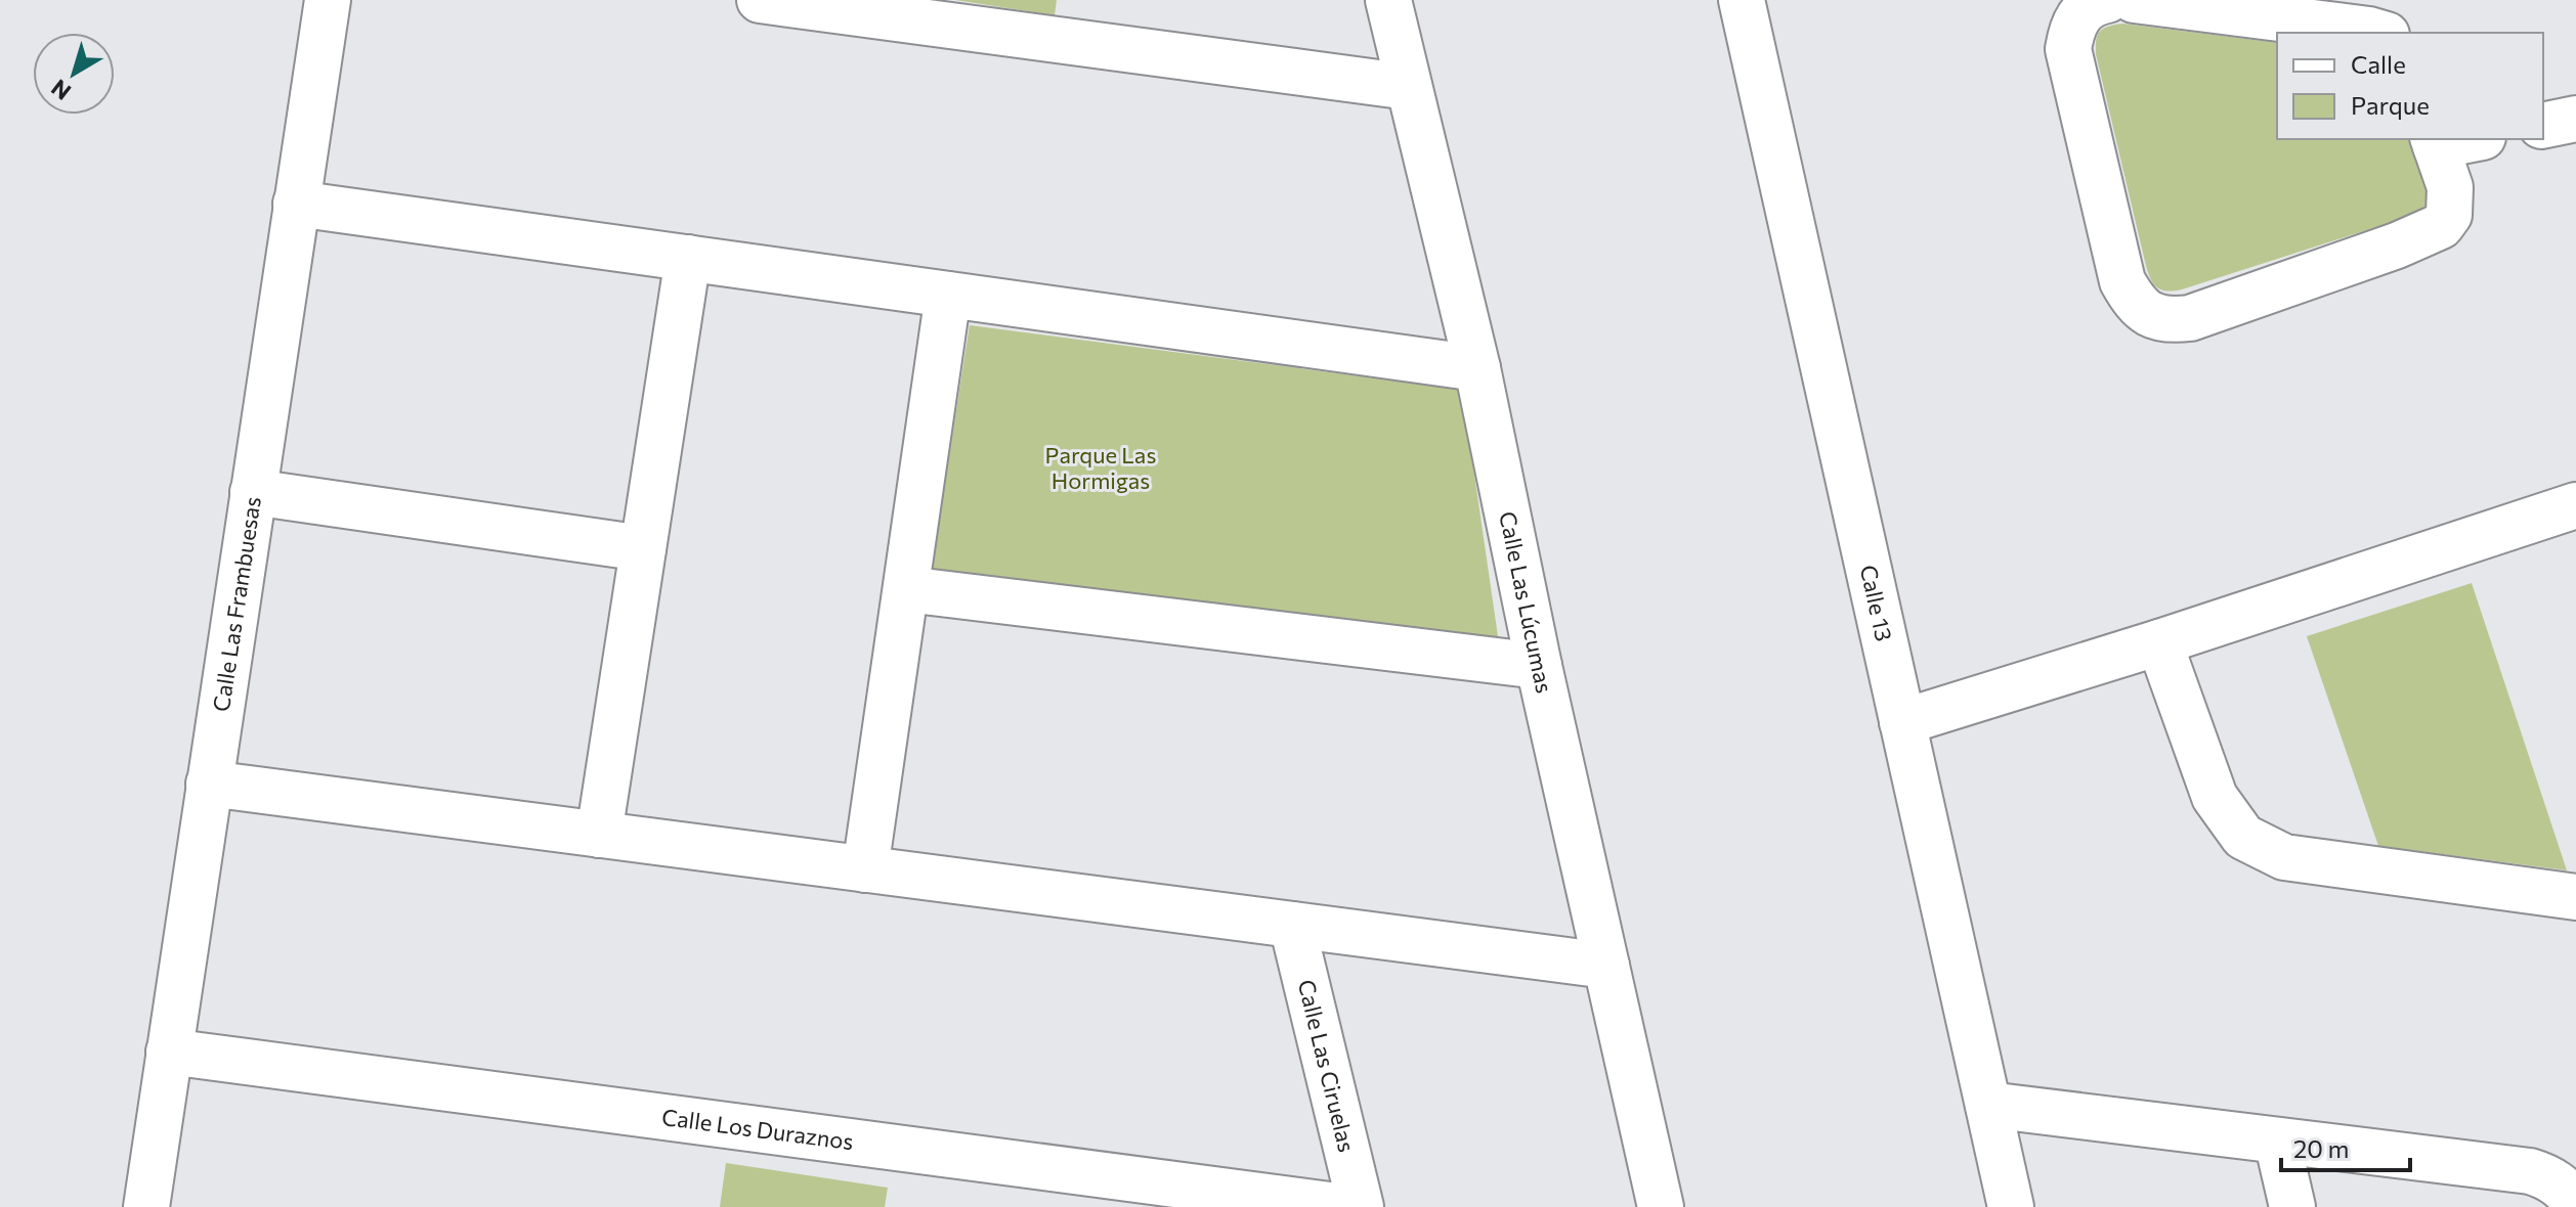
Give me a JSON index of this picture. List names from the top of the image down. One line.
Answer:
{"streets":{"street":["Calle Las Frambuesas","Calle Las Lúcumas","Calle 13","Calle Las Ciruelas","Calle Los Duraznos"]},"crossings":[["Calle Las Frambuesas","Calle Los Duraznos"]],"parks":["Parque Las Hormigas"],"legend":["Calle","Parque"],"scale_bar":"20 m","north":"bottom left"}
